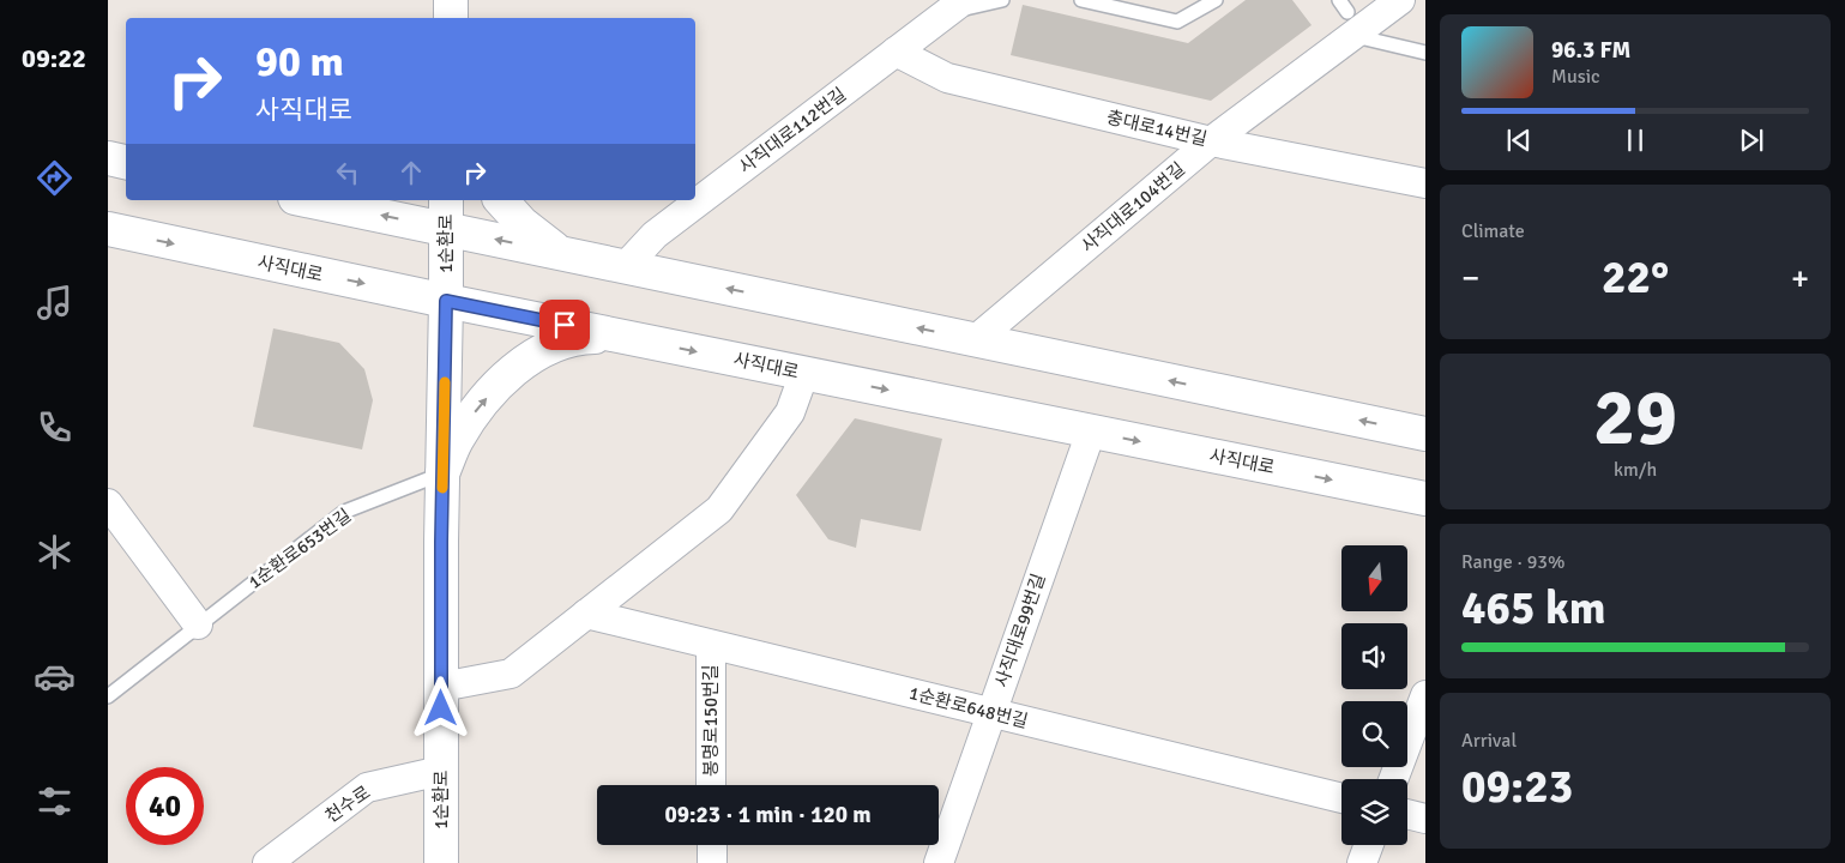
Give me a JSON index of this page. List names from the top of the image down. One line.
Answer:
{"streets":{"main road":["1순환로","사직대로"],"street":["충대로14번길","사직대로112번길","사직대로104번길","사직대로99번길","1순환로648번길","봉명로150번길","천수로"],"lane":["1순환로653번길"]},"crossings":[["충대로14번길","사직대로112번길"],["충대로14번길","사직대로104번길"],["1순환로","사직대로"],["1순환로","1순환로653번길"],["1순환로","천수로"],["사직대로","사직대로99번길"],["사직대로99번길","1순환로648번길"],["1순환로648번길","봉명로150번길"]],"north":"bottom","page":{"tabs":"09:22","turn":["90 m","사직대로"],"song":["96.3 FM","Music"],"tile":["Climate",["29","km/h"],["Range · 93%","465 km"],["Arrival","09:23"]],"heat":["−","22°","+"],"limit":"40","trip":"09:23 · 1 min · 120 m"}}
